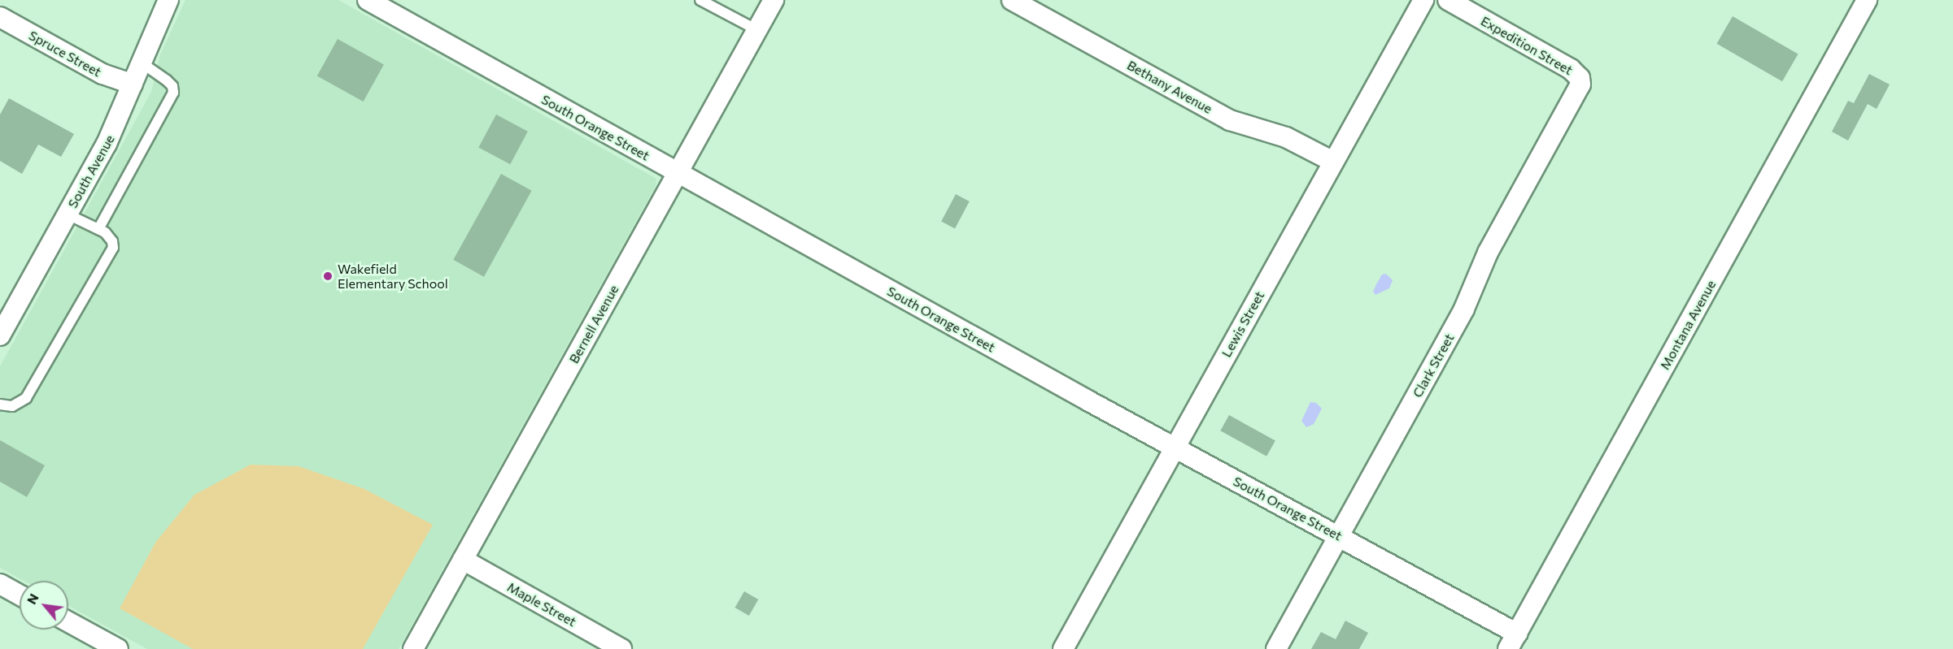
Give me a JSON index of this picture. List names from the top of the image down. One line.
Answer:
{"streets":{"street":["Expedition Street","Spruce Street","Bethany Avenue","South Orange Street","South Avenue","Bernell Avenue","Lewis Street","Montana Avenue","Clark Street","Maple Street"]},"crossings":[["Expedition Street","Clark Street"],["Spruce Street","South Avenue"],["Bethany Avenue","Lewis Street"],["South Orange Street","Bernell Avenue"],["South Orange Street","Lewis Street"],["South Orange Street","Montana Avenue"],["South Orange Street","Clark Street"],["Bernell Avenue","Maple Street"]],"places":["Wakefield Elementary School"],"north":"top left"}
